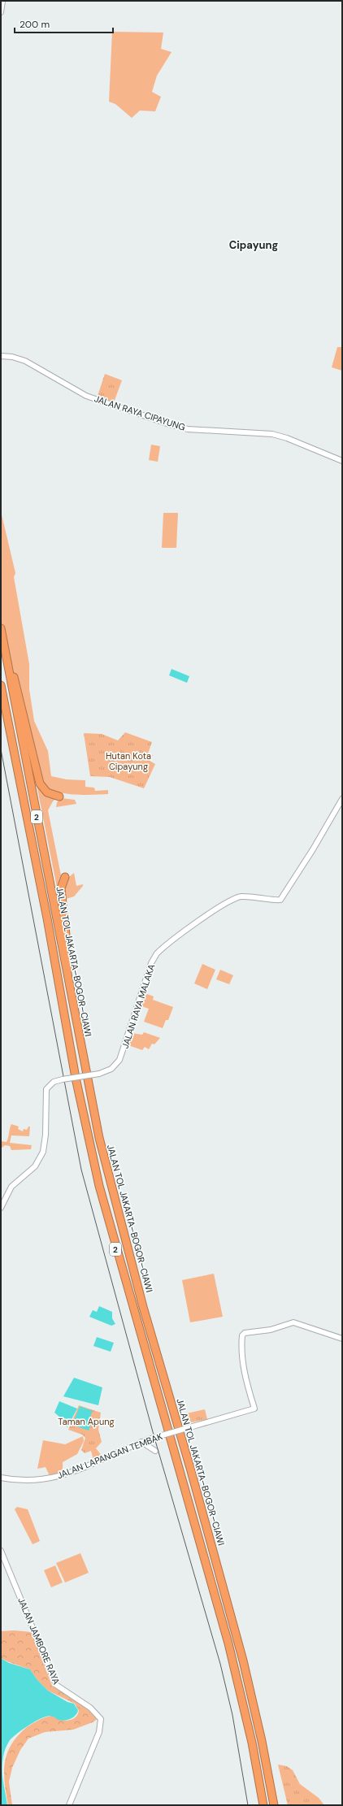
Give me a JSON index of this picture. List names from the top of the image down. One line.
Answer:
{"streets":{"highway":["2","JALAN TOL JAKARTA–BOGOR–CIAWI"],"street":["JALAN RAYA CIPAYUNG","JALAN RAYA MALAKA","JALAN LAPANGAN TEMBAK","JALAN JAMBORE RAYA"]},"districts":["Cipayung"],"parks":["Hutan Kota Cipayung","Taman Apung"],"scale_bar":"200 m"}
